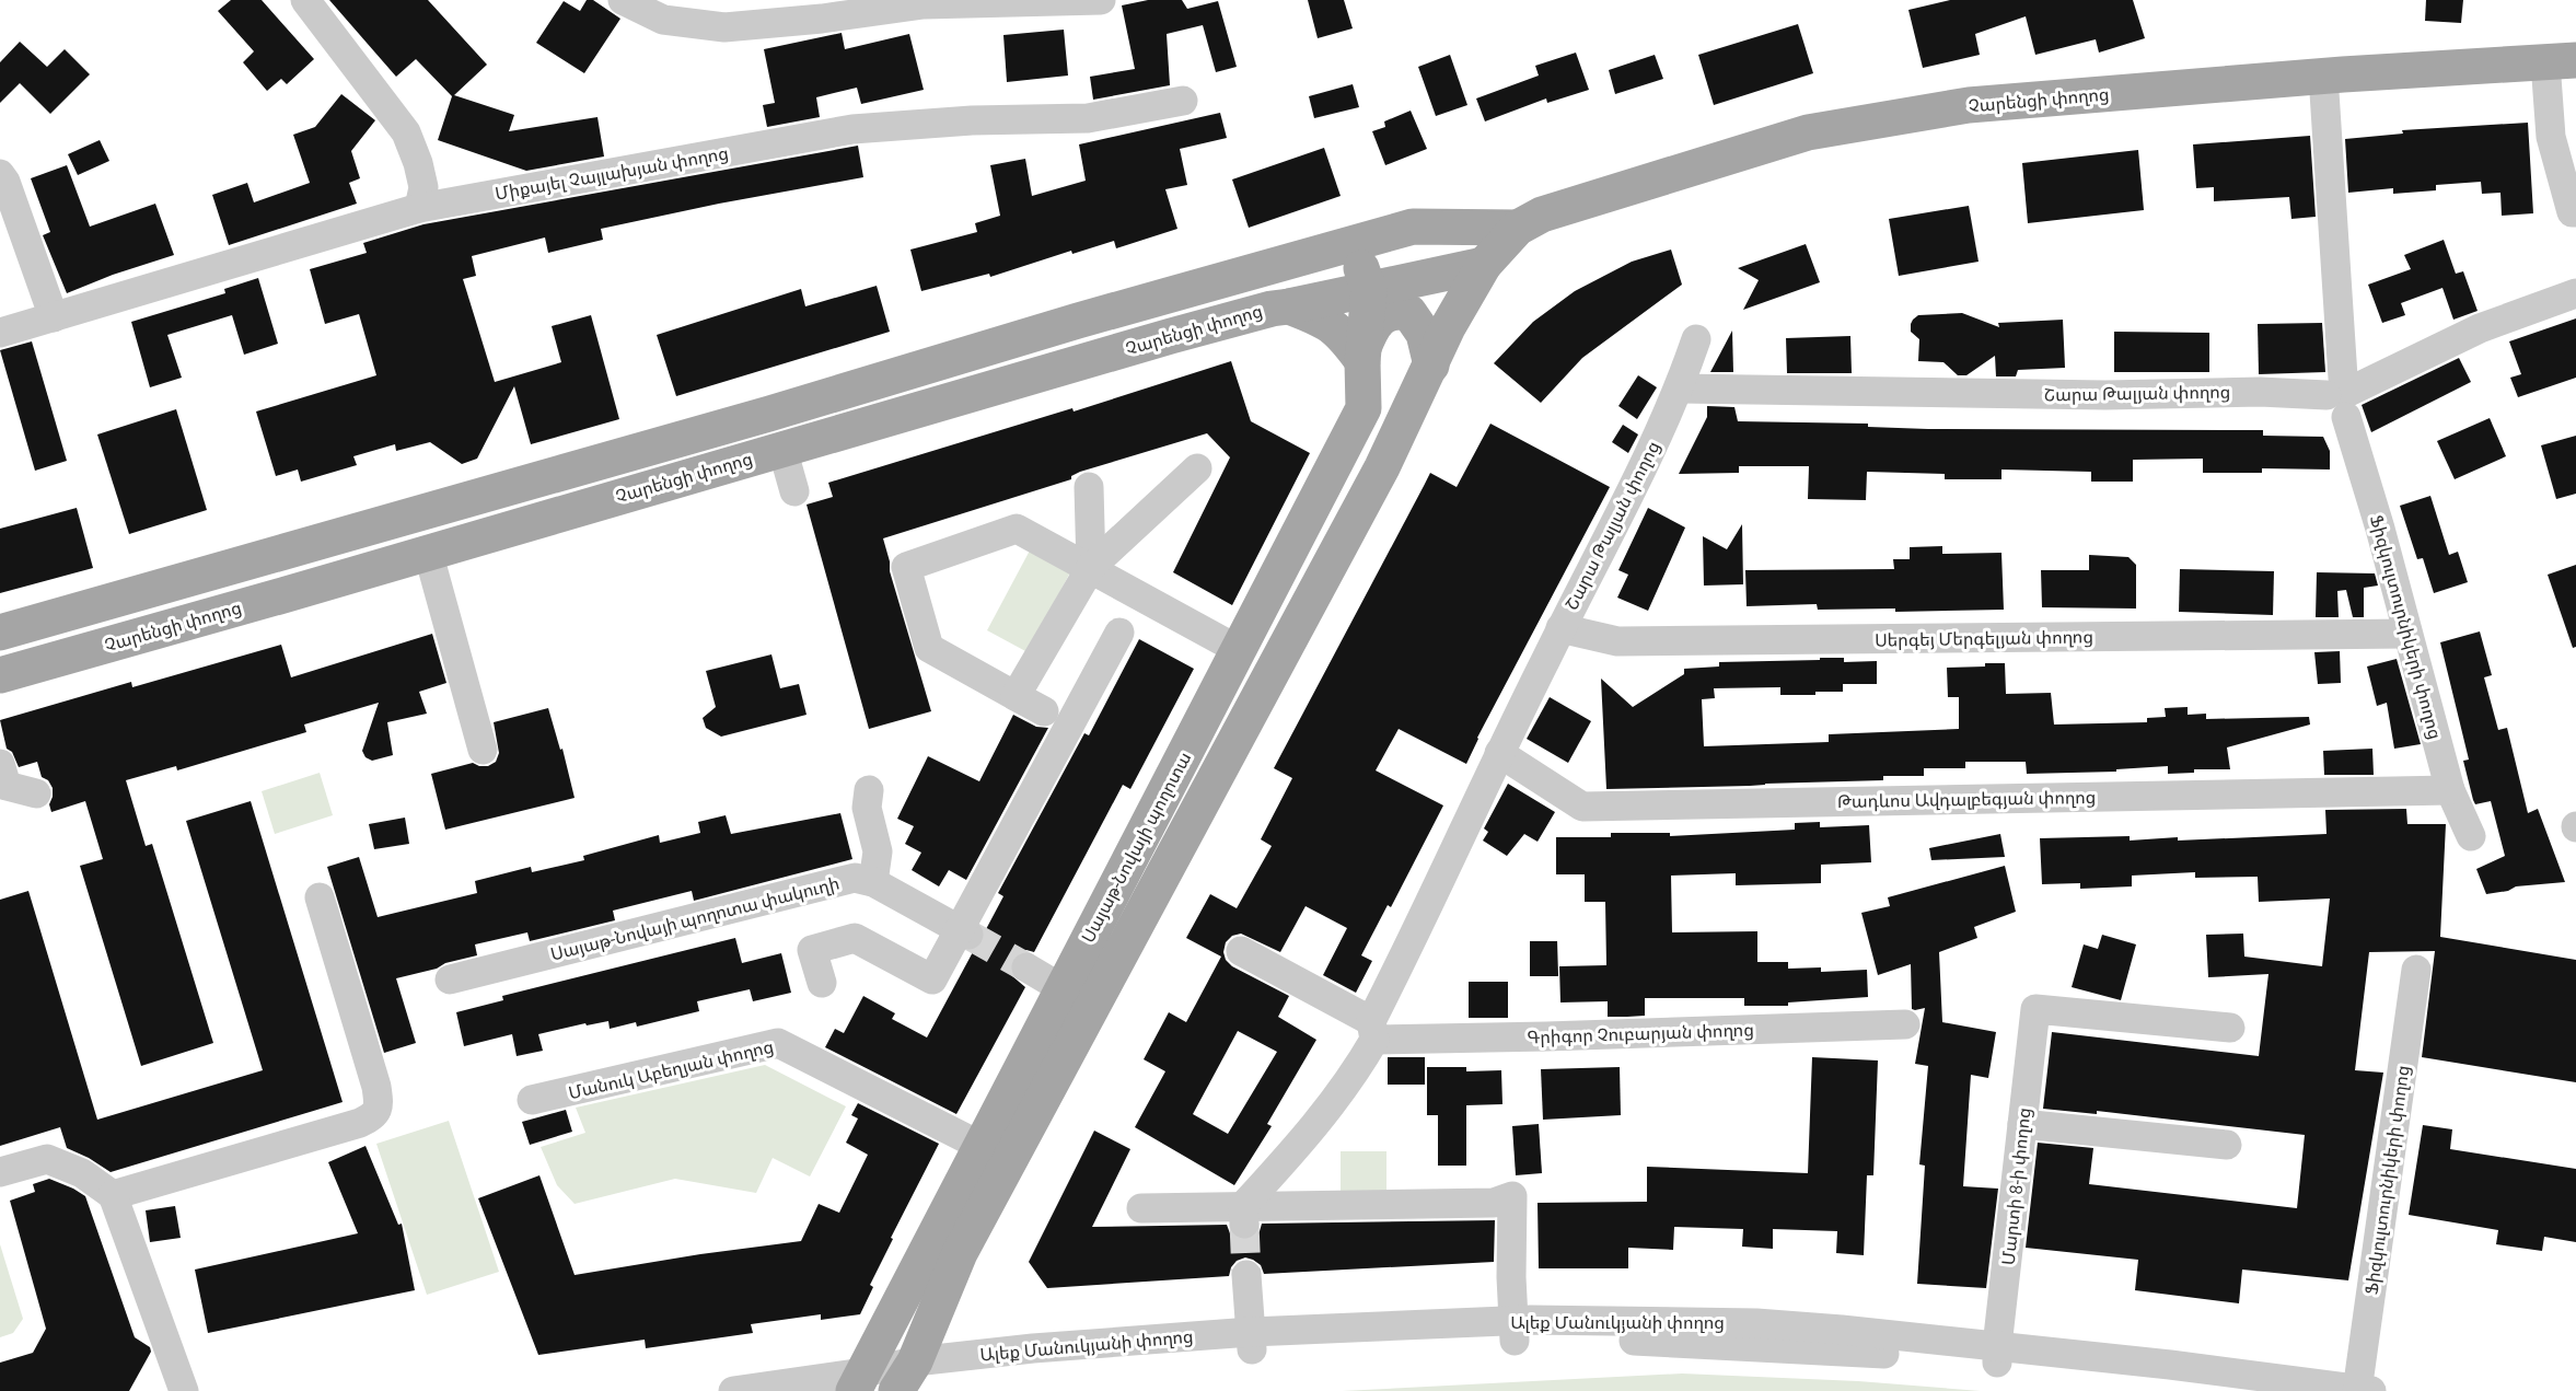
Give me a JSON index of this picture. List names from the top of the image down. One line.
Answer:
{"streets":{"main road":["Չարենցի փողոց","Սայաթ-Նովայի պողոտա"],"street":["Միքայել Չայլախյան փողոց","Շարա Թալյան փողոց","Ֆիզկուլտուրնիկերի փողոց","Սերգեյ Մերգելյան փողոց","Թադևոս Ավդալբեգյան փողոց","Սայաթ-Նովայի պողոտա փակուղի","Գրիգոր Չուբարյան փողոց","Մանուկ Աբեղյան փողոց","Մարտի 8-ի փողոց","Ալեք Մանուկյանի փողոց"]},"crossings":[["Չարենցի փողոց","Ֆիզկուլտուրնիկերի փողոց"],["Չարենցի փողոց","Սայաթ-Նովայի պողոտա"],["Շարա Թալյան փողոց","Ֆիզկուլտուրնիկերի փողոց"],["Շարա Թալյան փողոց","Սերգեյ Մերգելյան փողոց"],["Շարա Թալյան փողոց","Թադևոս Ավդալբեգյան փողոց"],["Շարա Թալյան փողոց","Գրիգոր Չուբարյան փողոց"],["Ֆիզկուլտուրնիկերի փողոց","Սերգեյ Մերգելյան փողոց"],["Ֆիզկուլտուրնիկերի փողոց","Թադևոս Ավդալբեգյան փողոց"],["Ֆիզկուլտուրնիկերի փողոց","Ալեք Մանուկյանի փողոց"],["Սայաթ-Նովայի պողոտա","Մանուկ Աբեղյան փողոց"],["Սայաթ-Նովայի պողոտա","Ալեք Մանուկյանի փողոց"],["Մարտի 8-ի փողոց","Ալեք Մանուկյանի փողոց"]]}
